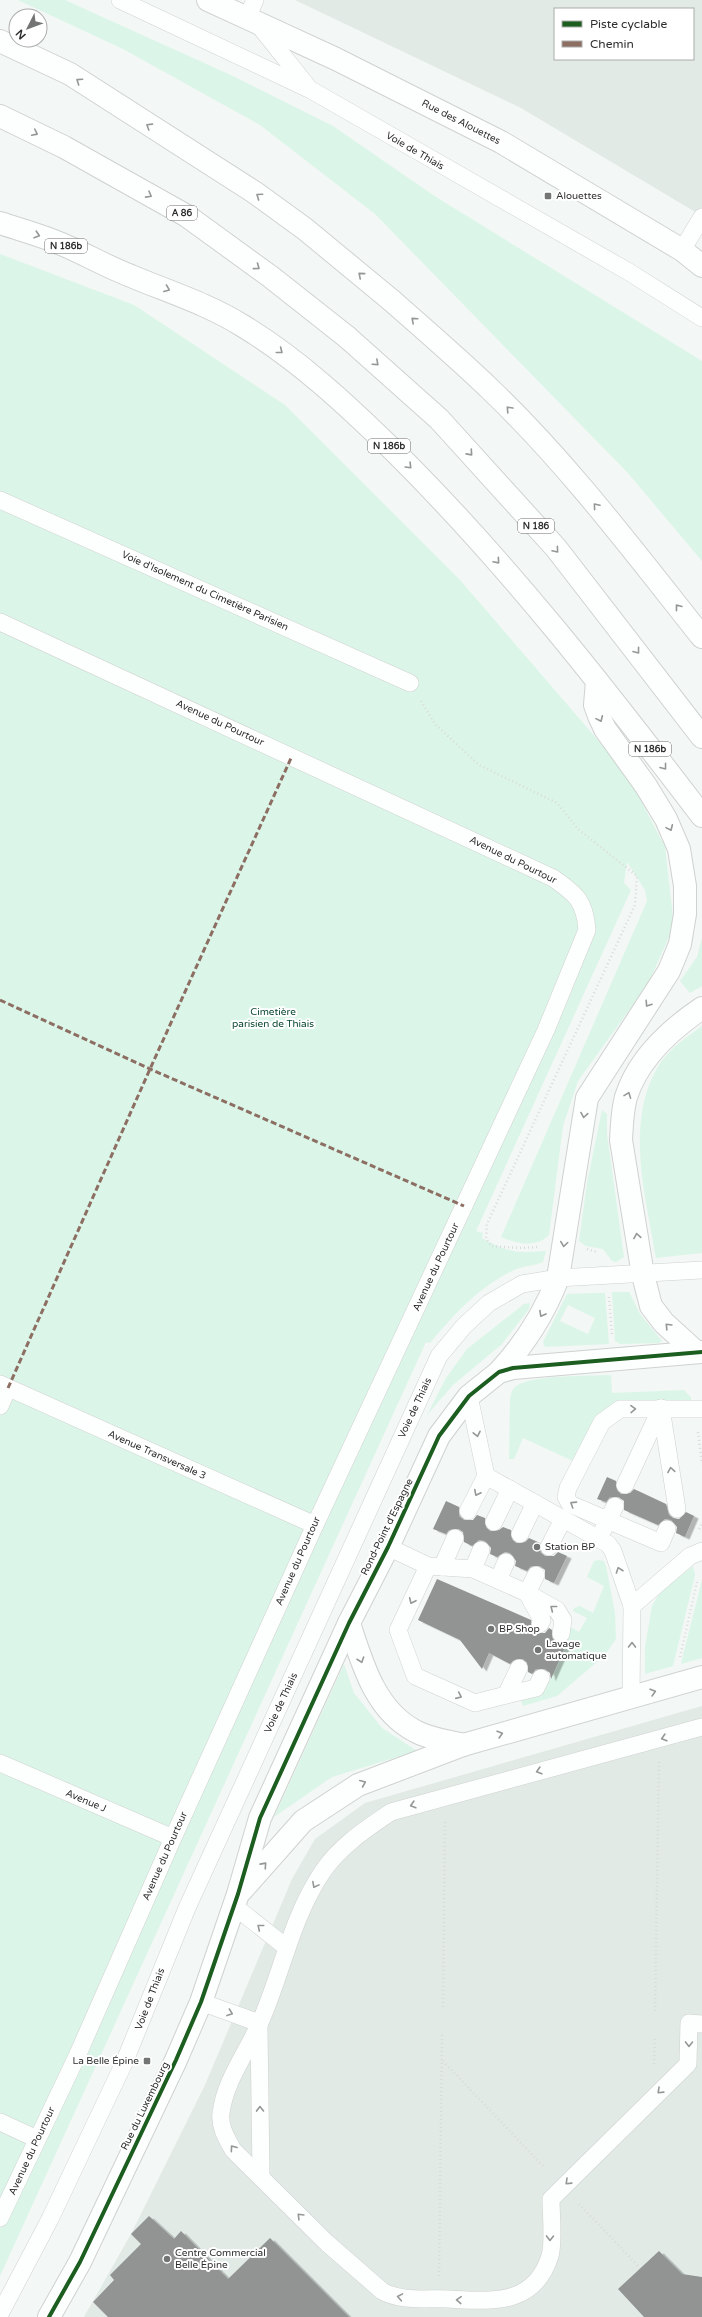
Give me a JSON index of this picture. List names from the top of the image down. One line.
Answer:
{"streets":{"main road":["Rue des Alouettes","A 86","N 186b","N 186","Rond-Point d'Espagne","Rue du Luxembourg"],"lane":["Voie de Thiais","Voie d'Isolement du Cimetière Parisien","Avenue du Pourtour","Avenue Transversale 3","Avenue J"]},"crossings":[["A 86","N 186"],["Avenue du Pourtour","Avenue Transversale 3"],["Avenue du Pourtour","Avenue J"],["Rond-Point d'Espagne","Rue du Luxembourg"]],"parks":["Cimetière parisien de Thiais"],"places":{"transit":["Alouettes","La Belle Épine"],"other":["Station BP","BP Shop","Lavage automatique","Centre Commercial Belle Épine"]},"legend":["Piste cyclable","Chemin"],"north":"bottom left"}
